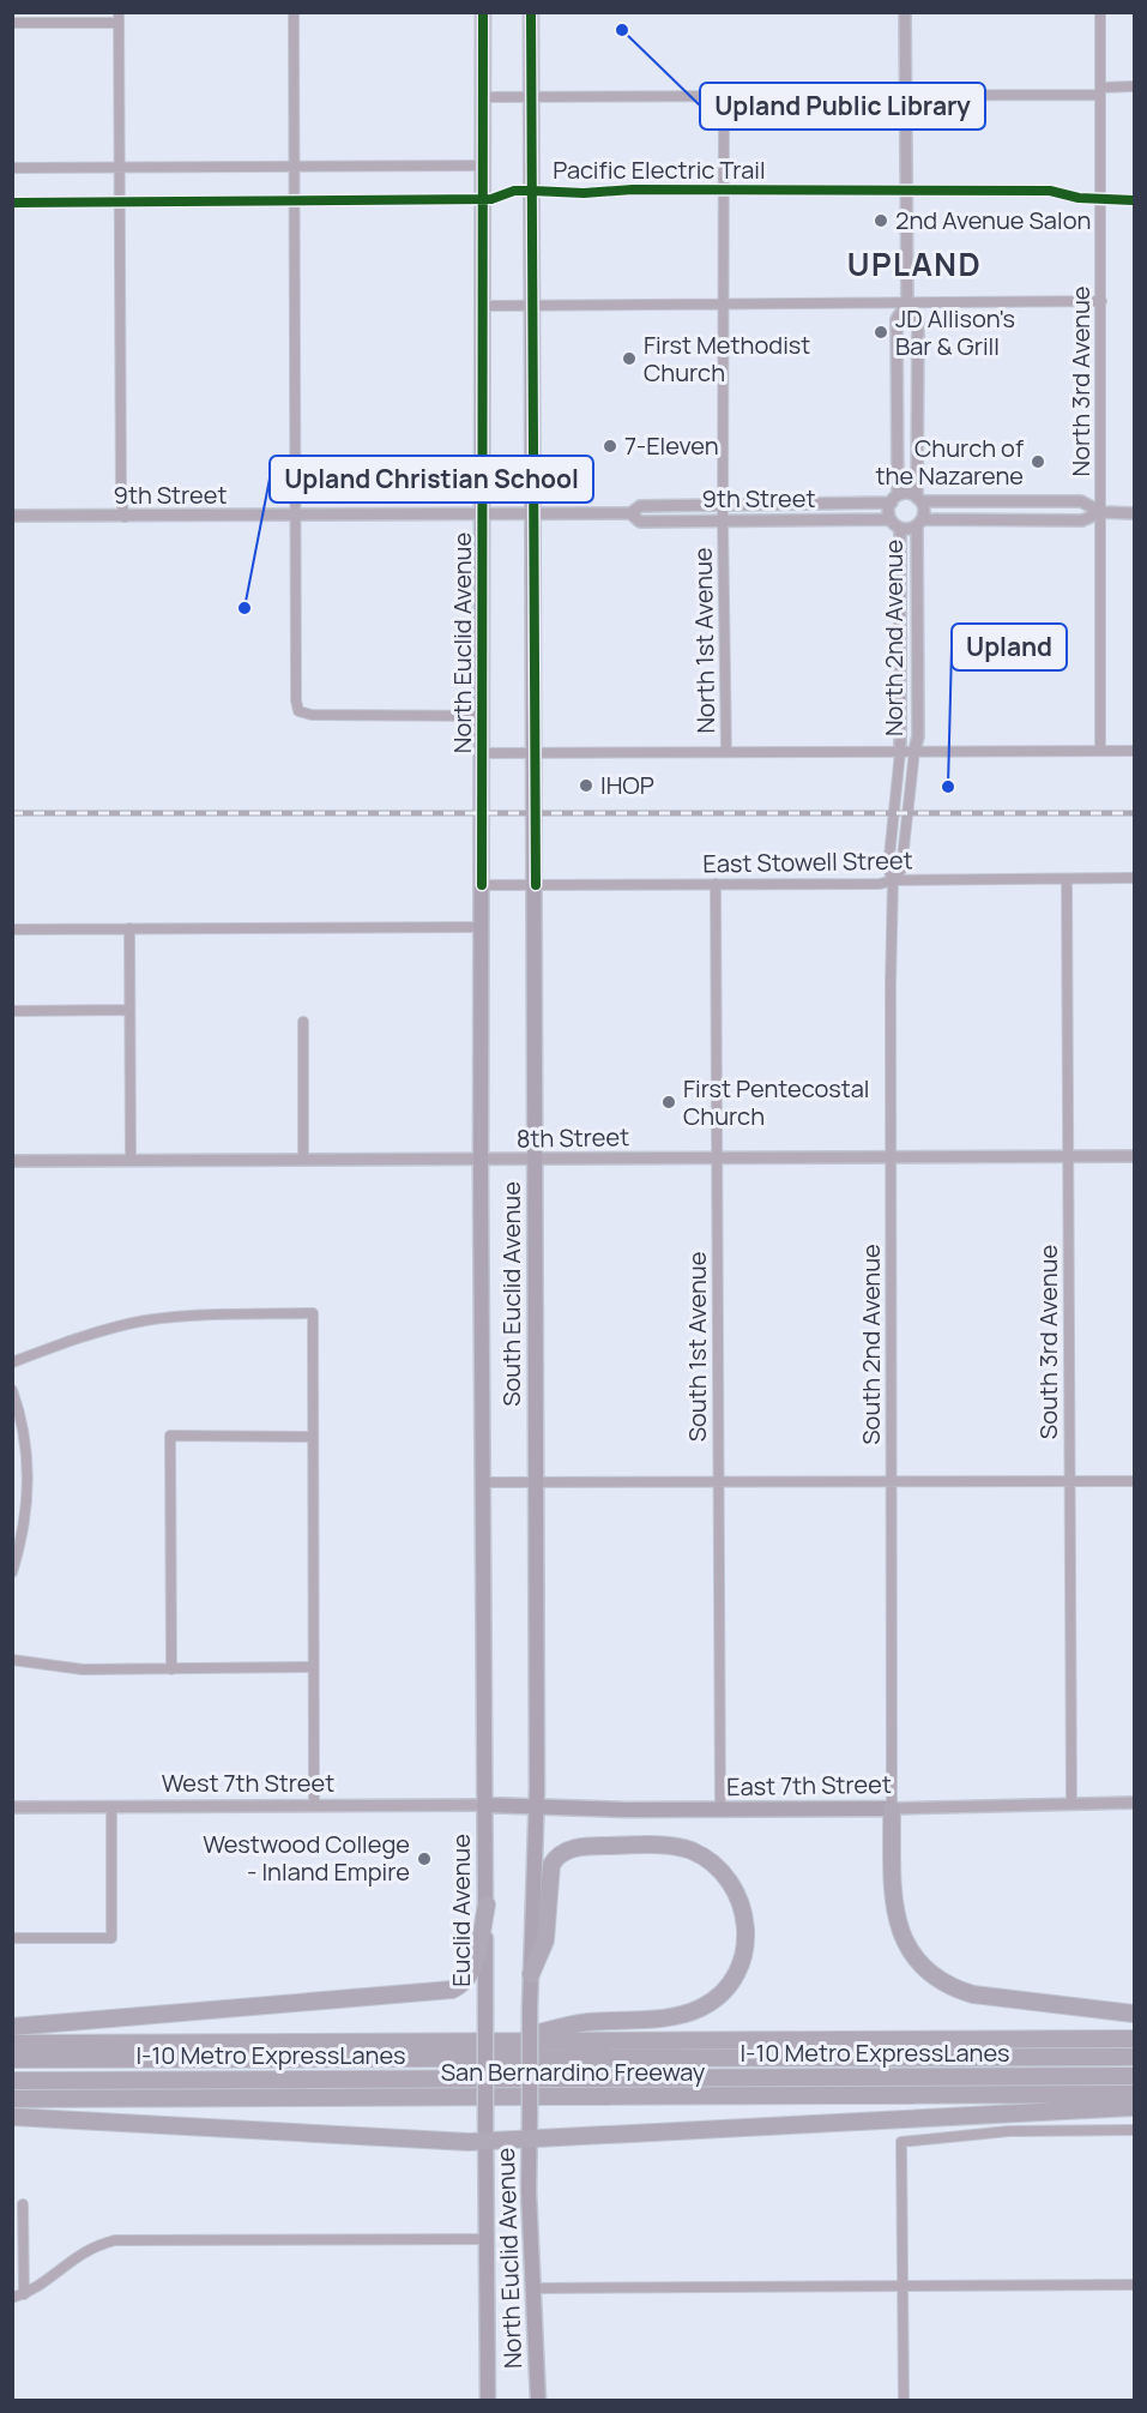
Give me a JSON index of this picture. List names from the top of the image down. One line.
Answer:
{"streets":{"highway":["I-10 Metro ExpressLanes","San Bernardino Freeway"],"main road":["North Euclid Avenue","South Euclid Avenue","East 7th Street","Euclid Avenue"],"street":["North 3rd Avenue","9th Street","North 2nd Avenue","North 1st Avenue","East Stowell Street","8th Street","South 3rd Avenue","South 2nd Avenue","South 1st Avenue","West 7th Street"],"cycle path":["Pacific Electric Trail"]},"crossings":[["9th Street","North 2nd Avenue"],["9th Street","North 1st Avenue"],["9th Street","North Euclid Avenue"],["North 2nd Avenue","South 2nd Avenue"],["North Euclid Avenue","East Stowell Street"],["North Euclid Avenue","South Euclid Avenue"],["North Euclid Avenue","Euclid Avenue"],["East Stowell Street","South Euclid Avenue"],["East Stowell Street","South 3rd Avenue"],["East Stowell Street","South 2nd Avenue"],["East Stowell Street","South 1st Avenue"],["8th Street","South Euclid Avenue"],["8th Street","South 3rd Avenue"],["8th Street","South 2nd Avenue"],["8th Street","South 1st Avenue"],["South Euclid Avenue","East 7th Street"],["South Euclid Avenue","Euclid Avenue"],["South 3rd Avenue","East 7th Street"],["South 2nd Avenue","East 7th Street"],["South 1st Avenue","East 7th Street"],["West 7th Street","East 7th Street"],["West 7th Street","Euclid Avenue"],["East 7th Street","Euclid Avenue"]],"districts":["UPLAND"],"places":["Upland Public Library","2nd Avenue Salon","JD Allison's Bar & Grill","First Methodist Church","7-Eleven","Church of the Nazarene","Upland Christian School","IHOP","Upland","First Pentecostal Church","Westwood College - Inland Empire"]}
